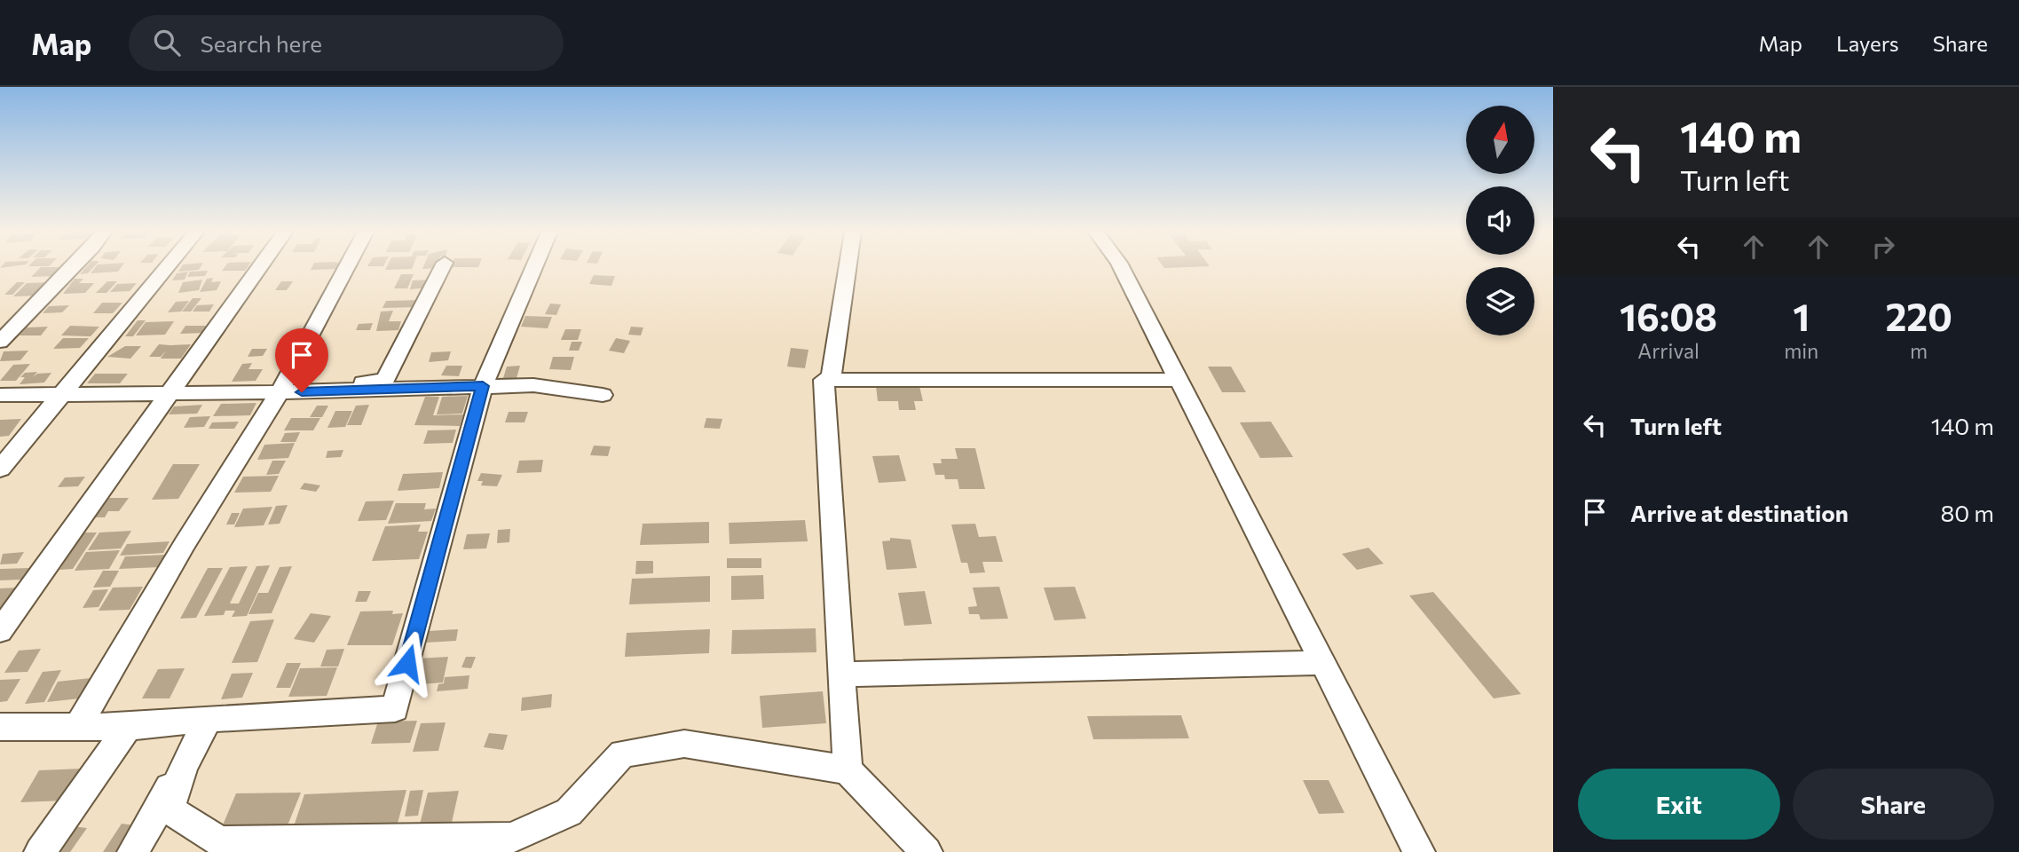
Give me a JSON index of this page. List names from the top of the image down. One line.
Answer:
{"north":"top","page":{"header":"Map","search":"Search here","nav":["Map","Layers","Share"],"turn":["140 m","Turn left"],"eta":["16:08","Arrival","1","min","220","m"],"list":[{"name":"Turn left","value":"140 m"},{"name":"Arrive at destination","value":"80 m"}],"buttons":["Exit","Share"]}}
